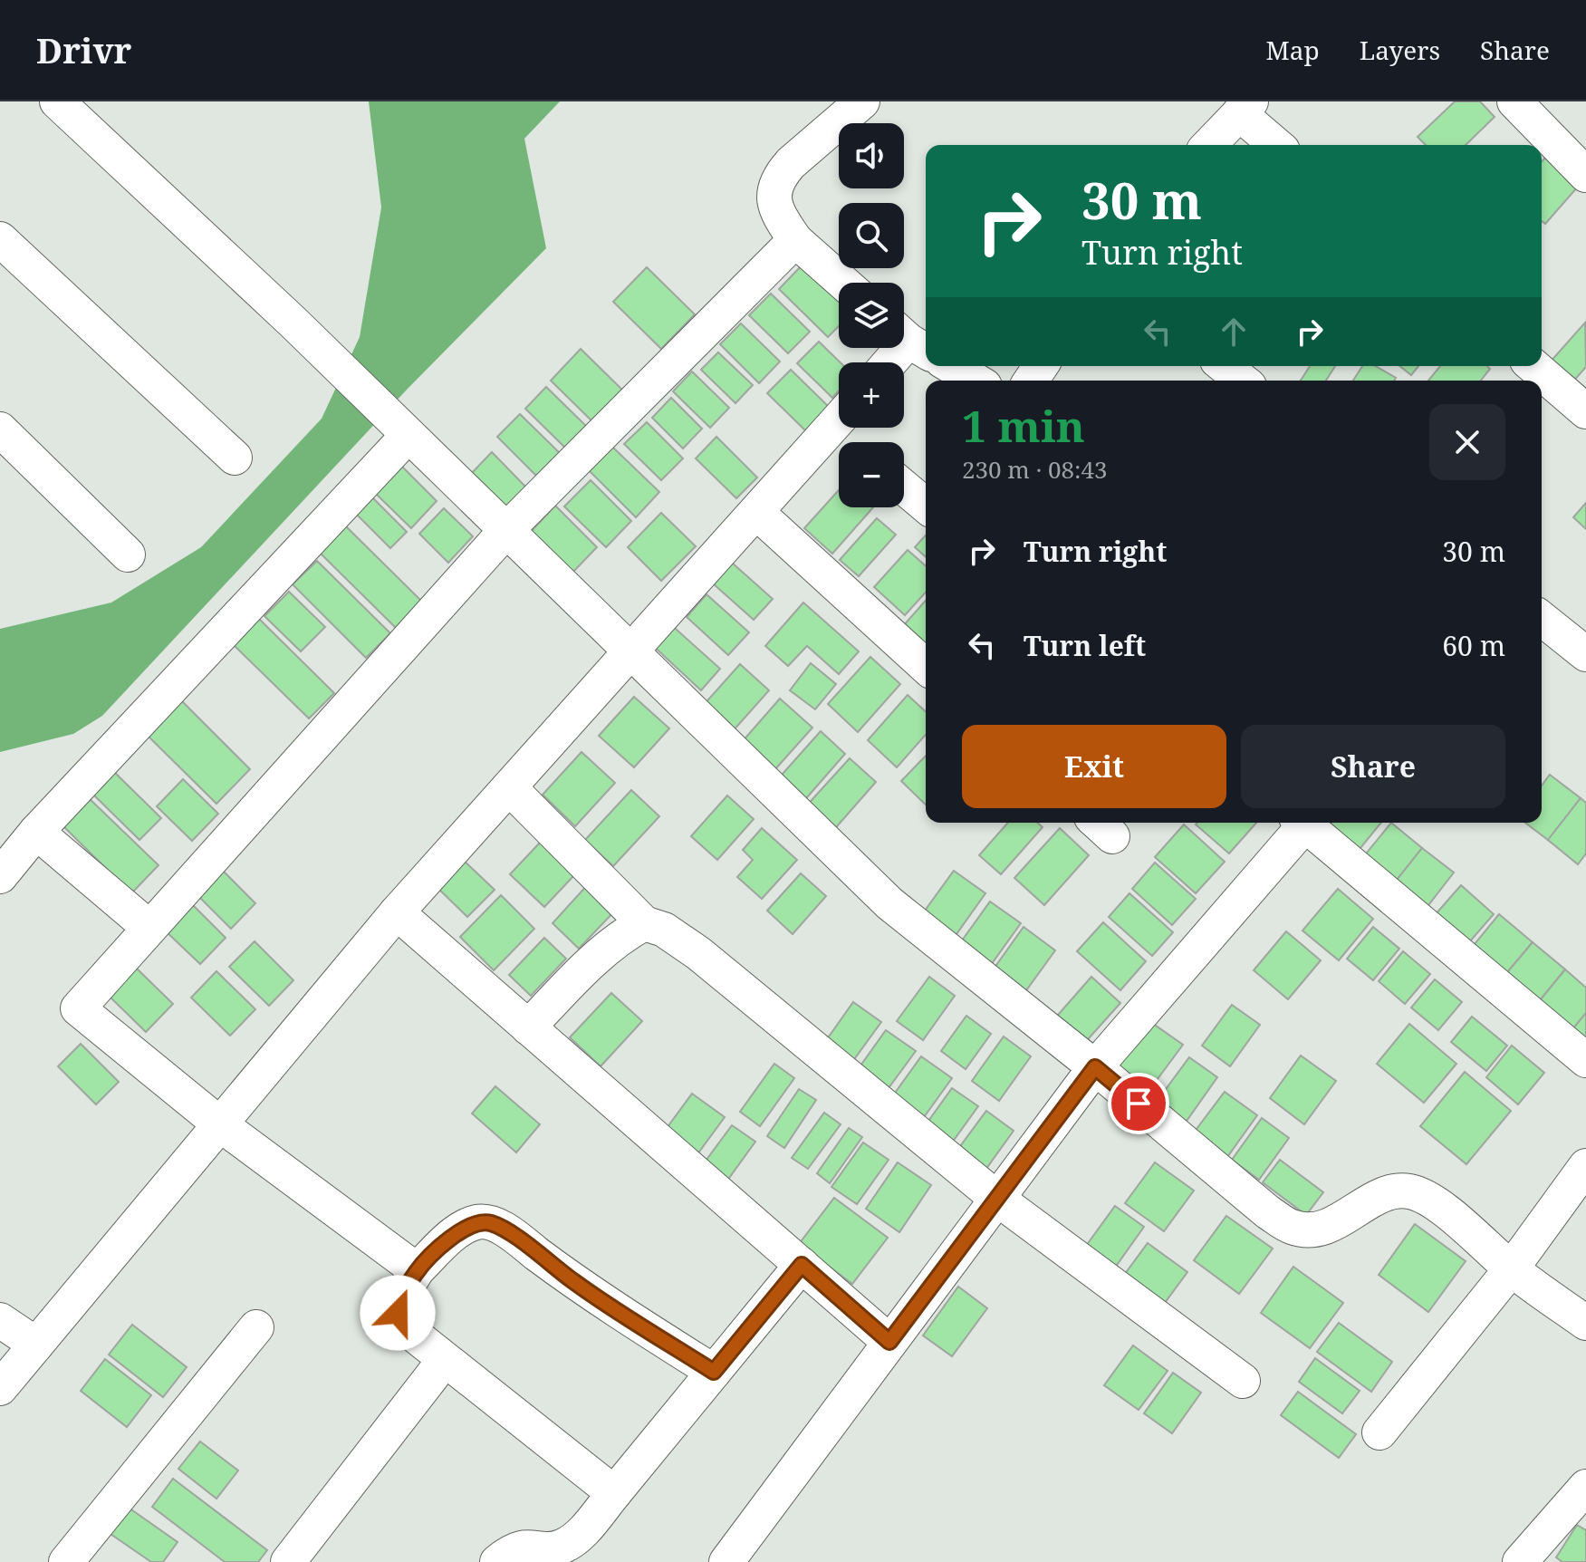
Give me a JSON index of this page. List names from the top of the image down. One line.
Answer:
{"page":{"header":"Drivr","nav":["Map","Layers","Share"],"map_buttons":["+","−"],"turn":["30 m","Turn right"],"heading":["1 min","230 m · 08:43"],"list":[{"name":"Turn right","value":"30 m"},{"name":"Turn left","value":"60 m"}],"buttons":["Exit","Share"]}}
